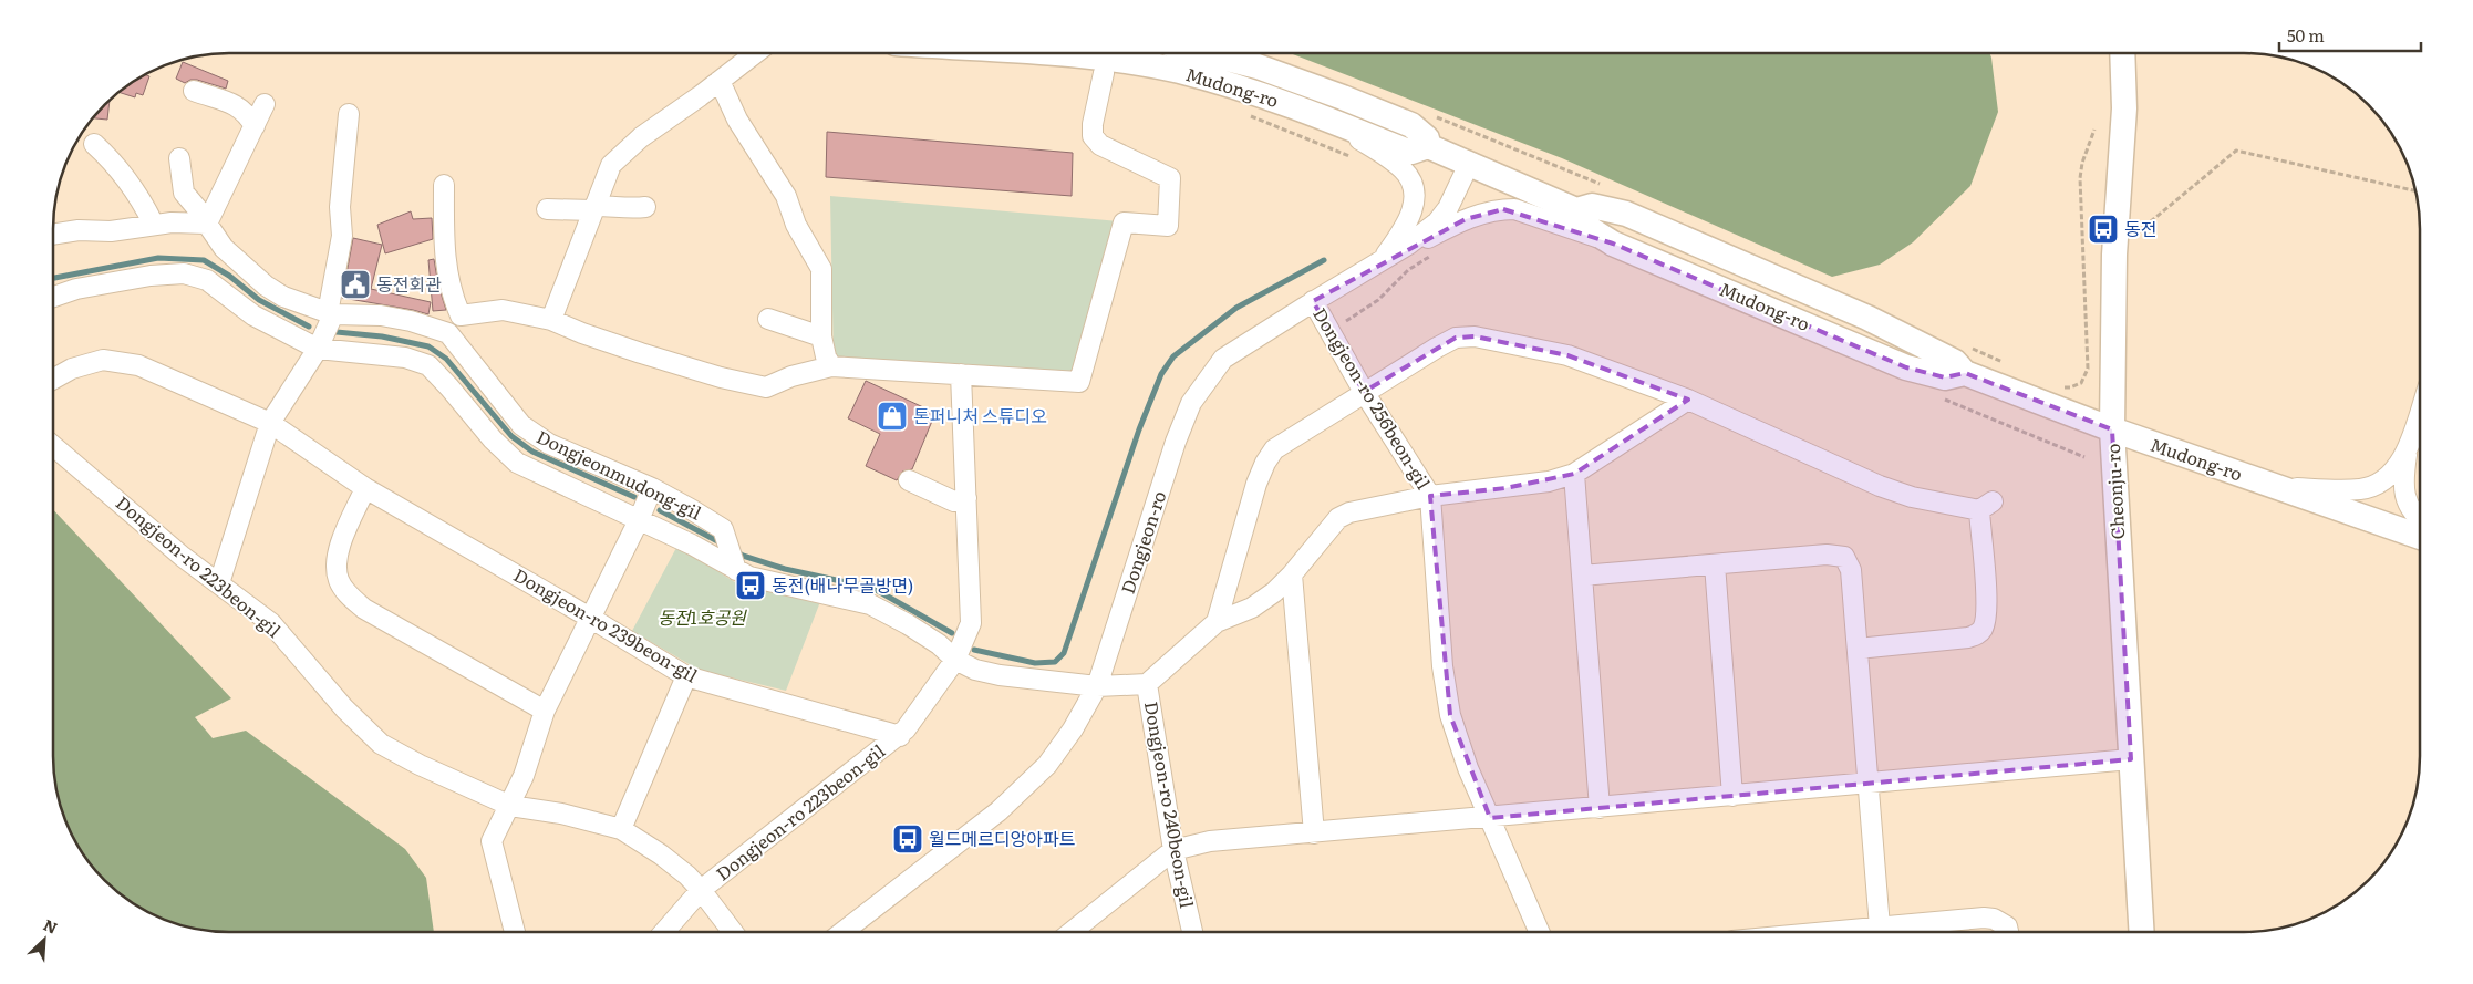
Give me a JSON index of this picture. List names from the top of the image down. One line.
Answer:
{"streets":{"main road":["Mudong-ro","Cheonju-ro"],"street":["Dongjeon-ro 256beon-gil","Dongjeonmudong-gil","Dongjeon-ro","Dongjeon-ro 223beon-gil","Dongjeon-ro 239beon-gil","Dongjeon-ro 240beon-gil"]},"crossings":[["Mudong-ro","Cheonju-ro"],["Mudong-ro","Dongjeon-ro"],["Dongjeon-ro 256beon-gil","Dongjeon-ro"],["Dongjeon-ro","Dongjeon-ro 240beon-gil"],["Dongjeon-ro 223beon-gil","Dongjeon-ro 239beon-gil"]],"parks":["동전1호공원"],"places":{"bus stop":["동전","동전(배나무골방면)","월드메르디앙아파트"],"public building":["동전회관"],"shop":["톤퍼니처 스튜디오"]},"scale_bar":"50 m","north":"top right"}
